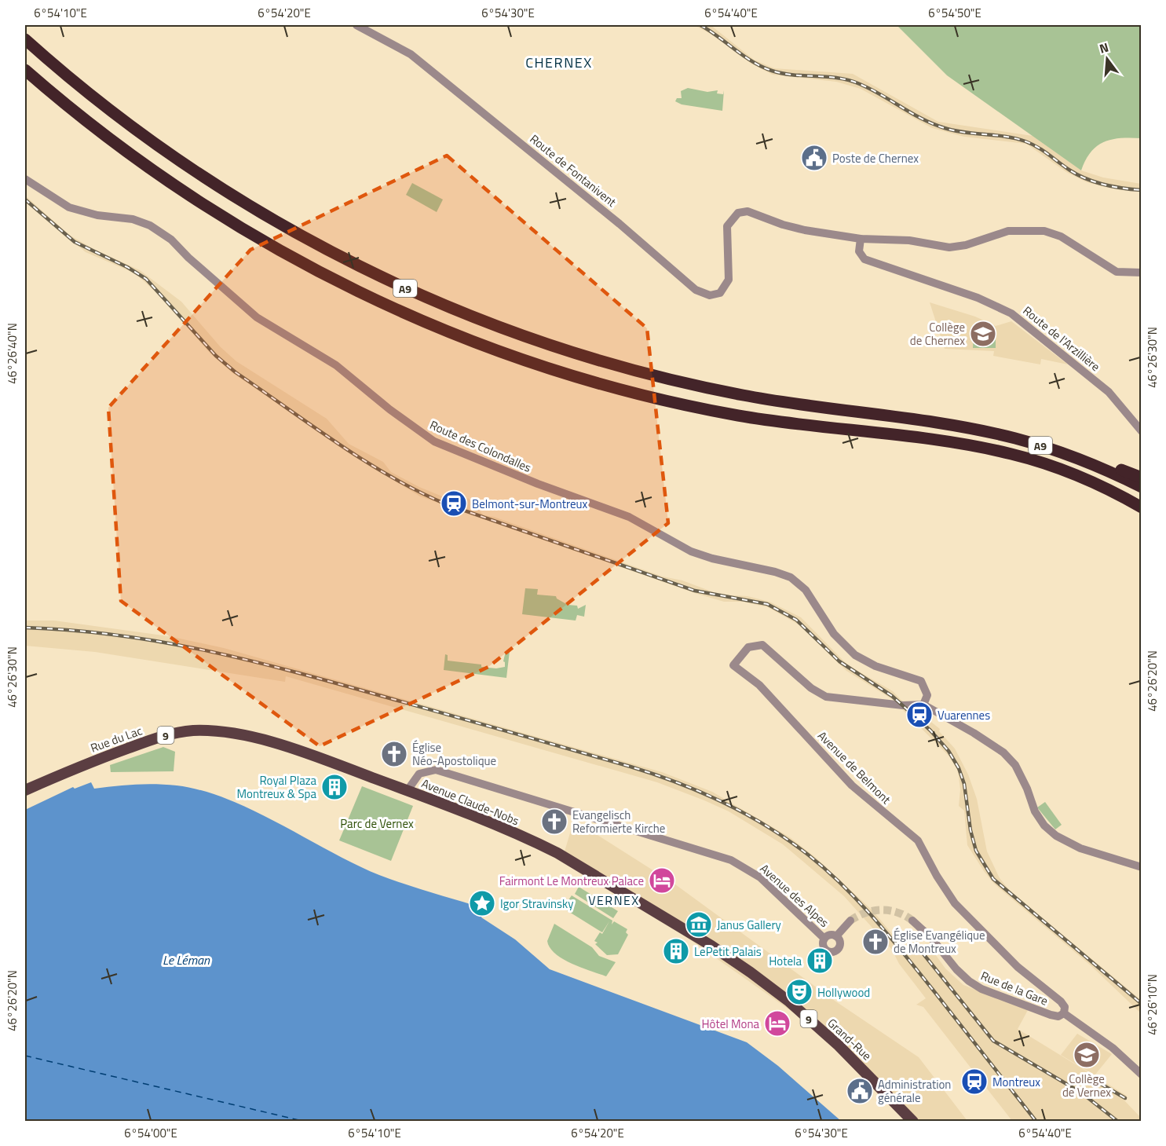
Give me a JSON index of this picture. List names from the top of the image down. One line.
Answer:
{"streets":{"highway":["A9"],"main road":["9","Rue du Lac","Avenue Claude-Nobs","Grand-Rue"],"street":["Route de Fontanivent","Route de l'Arzillière","Route des Colondalles","Avenue de Belmont","Avenue des Alpes","Rue de la Gare"]},"crossings":[["Route de Fontanivent","Route de l'Arzillière"],["Route des Colondalles","Avenue de Belmont"],["Rue du Lac","Avenue Claude-Nobs"],["Avenue de Belmont","Rue de la Gare"],["Avenue Claude-Nobs","Avenue des Alpes"],["Avenue Claude-Nobs","Grand-Rue"]],"districts":["CHERNEX","VERNEX"],"water":["Le Léman"],"parks":["Parc de Vernex"],"places":{"public building":["Poste de Chernex","Administration générale"],"school or university":["Collège de Chernex","Collège de Vernex"],"station":["Belmont-sur-Montreux","Vuarennes","Montreux"],"church":["Église Néo-Apostolique","Evangelisch Reformierte Kirche","Église Evangélique de Montreux"],"building":["Royal Plaza Montreux & Spa","LePetit Palais","Hotela"],"hotel":["Fairmont Le Montreux Palace","Hôtel Mona"],"place":["Igor Stravinsky"],"museum":["Janus Gallery"],"theatre":["Hollywood"]},"north":"top","coordinates":["6°54'10\"E","6°54'20\"E","6°54'30\"E","6°54'40\"E","6°54'50\"E","46°26'40\"N","46°26'30\"N","46°26'20\"N","46°26'10\"N","6°54'00\"E"]}
